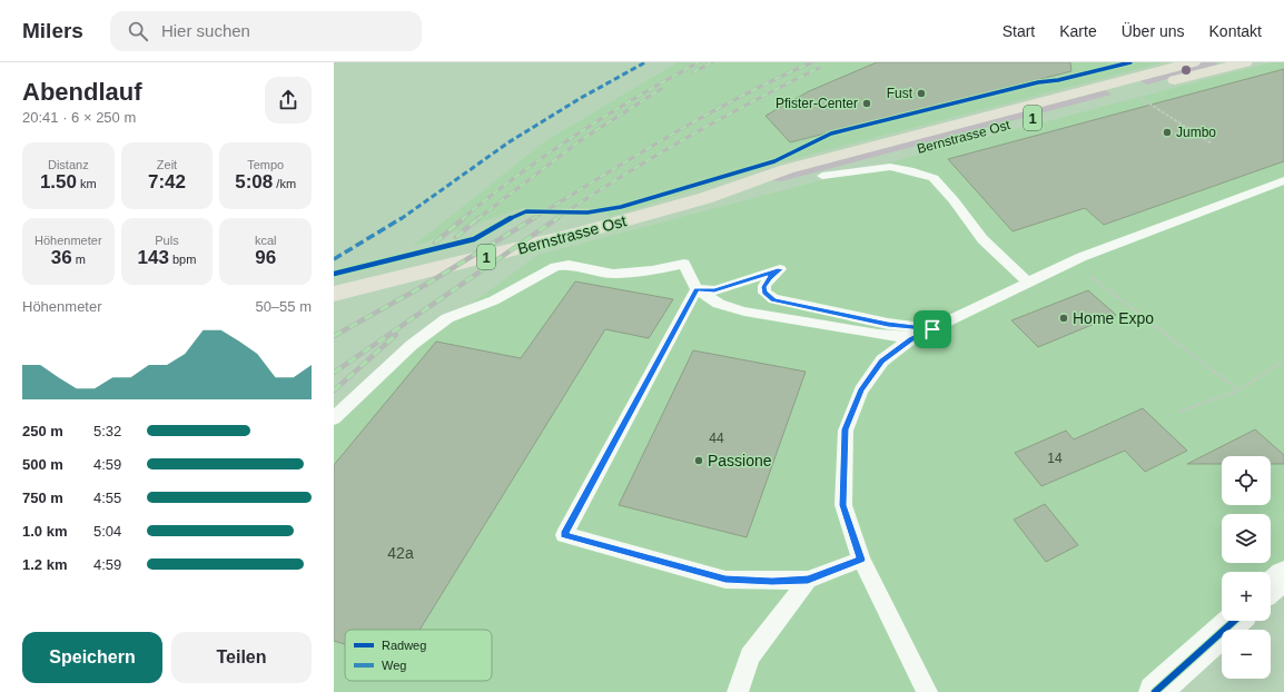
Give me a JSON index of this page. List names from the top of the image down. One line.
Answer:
{"streets":{"main road":["1","Bernstrasse Ost"]},"places":["Fust","Pfister-Center","Jumbo","Home Expo","Passione"],"house_numbers":["44","14","42a"],"legend":["Radweg","Weg"],"page":{"header":"Milers","search":"Hier suchen","nav":["Start","Karte","Über uns","Kontakt"],"heading":["Abendlauf","20:41 · 6 × 250 m"],"stats":[["Distanz","1.50 km"],["Zeit","7:42"],["Tempo","5:08 /km"],["Höhenmeter","36 m"],["Puls","143 bpm"],["kcal","96"]],"chart":["Höhenmeter","50–55 m"],"list":[{"name":"250 m","note":"5:32"},{"name":"500 m","note":"4:59"},{"name":"750 m","note":"4:55"},{"name":"1.0 km","note":"5:04"},{"name":"1.2 km","note":"4:59"}],"map_buttons":["+","−"],"buttons":["Speichern","Teilen"]}}
